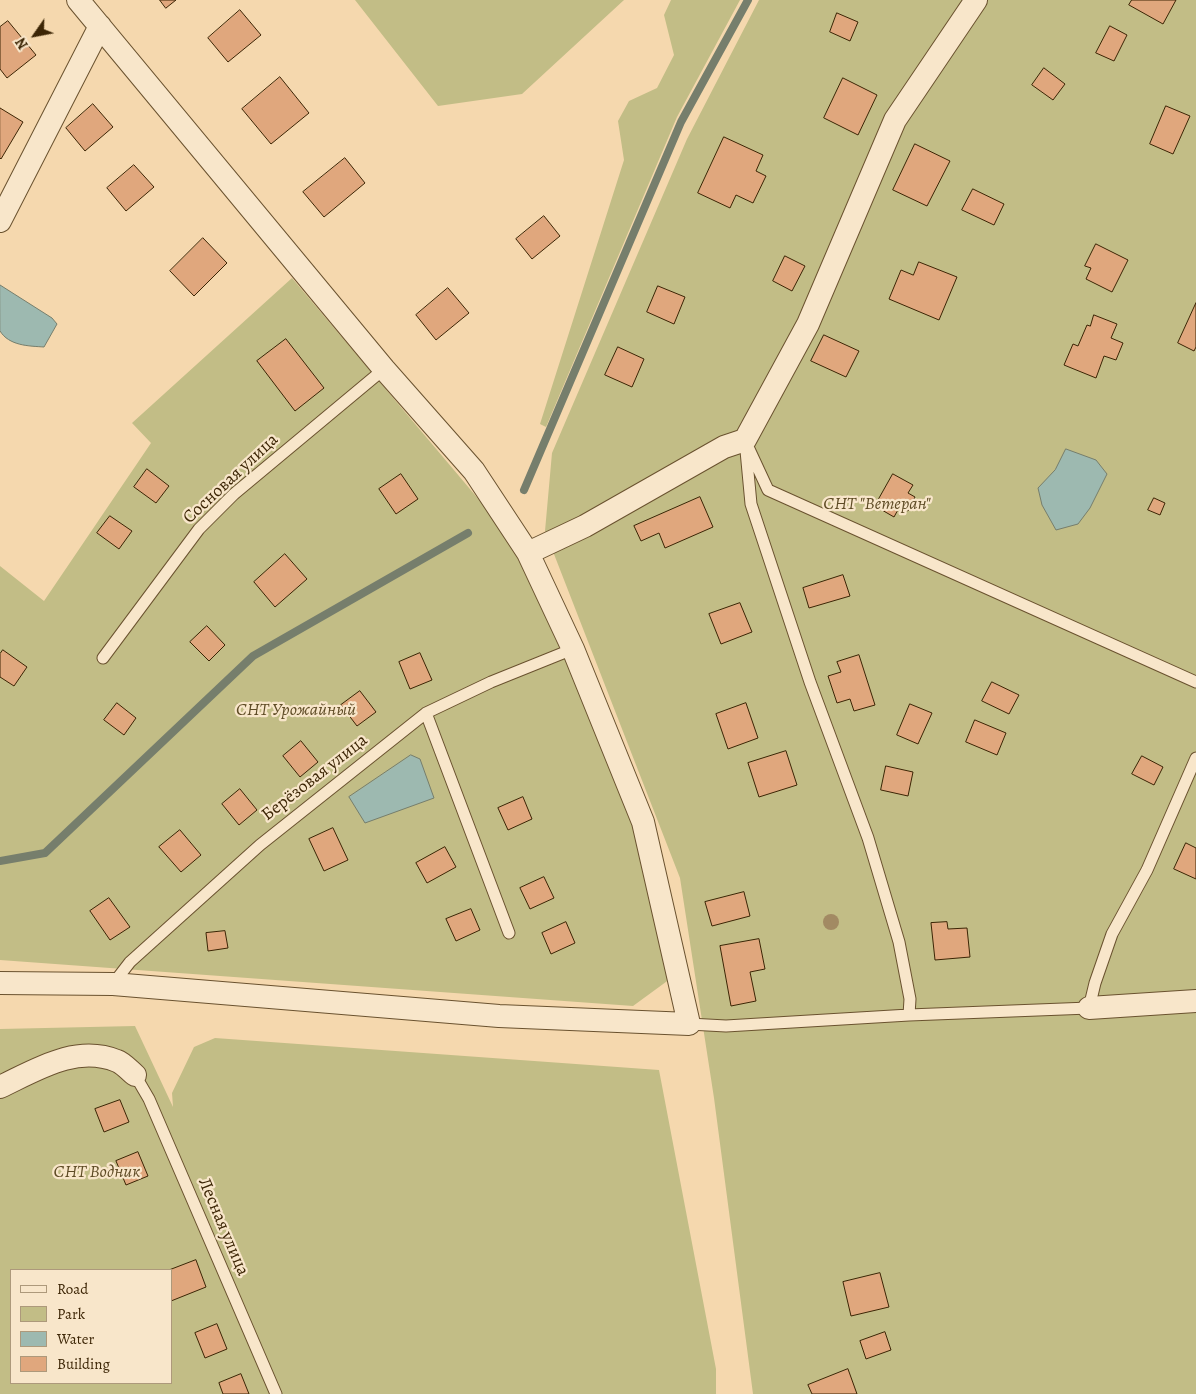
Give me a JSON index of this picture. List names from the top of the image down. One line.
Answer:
{"streets":{"lane":["Сосновая улица","Берёзовая улица","Лесная улица"]},"parks":["СНТ \"Ветеран\"","СНТ Урожайный","СНТ Водник"],"legend":["Road","Park","Water","Building"],"north":"bottom left"}
